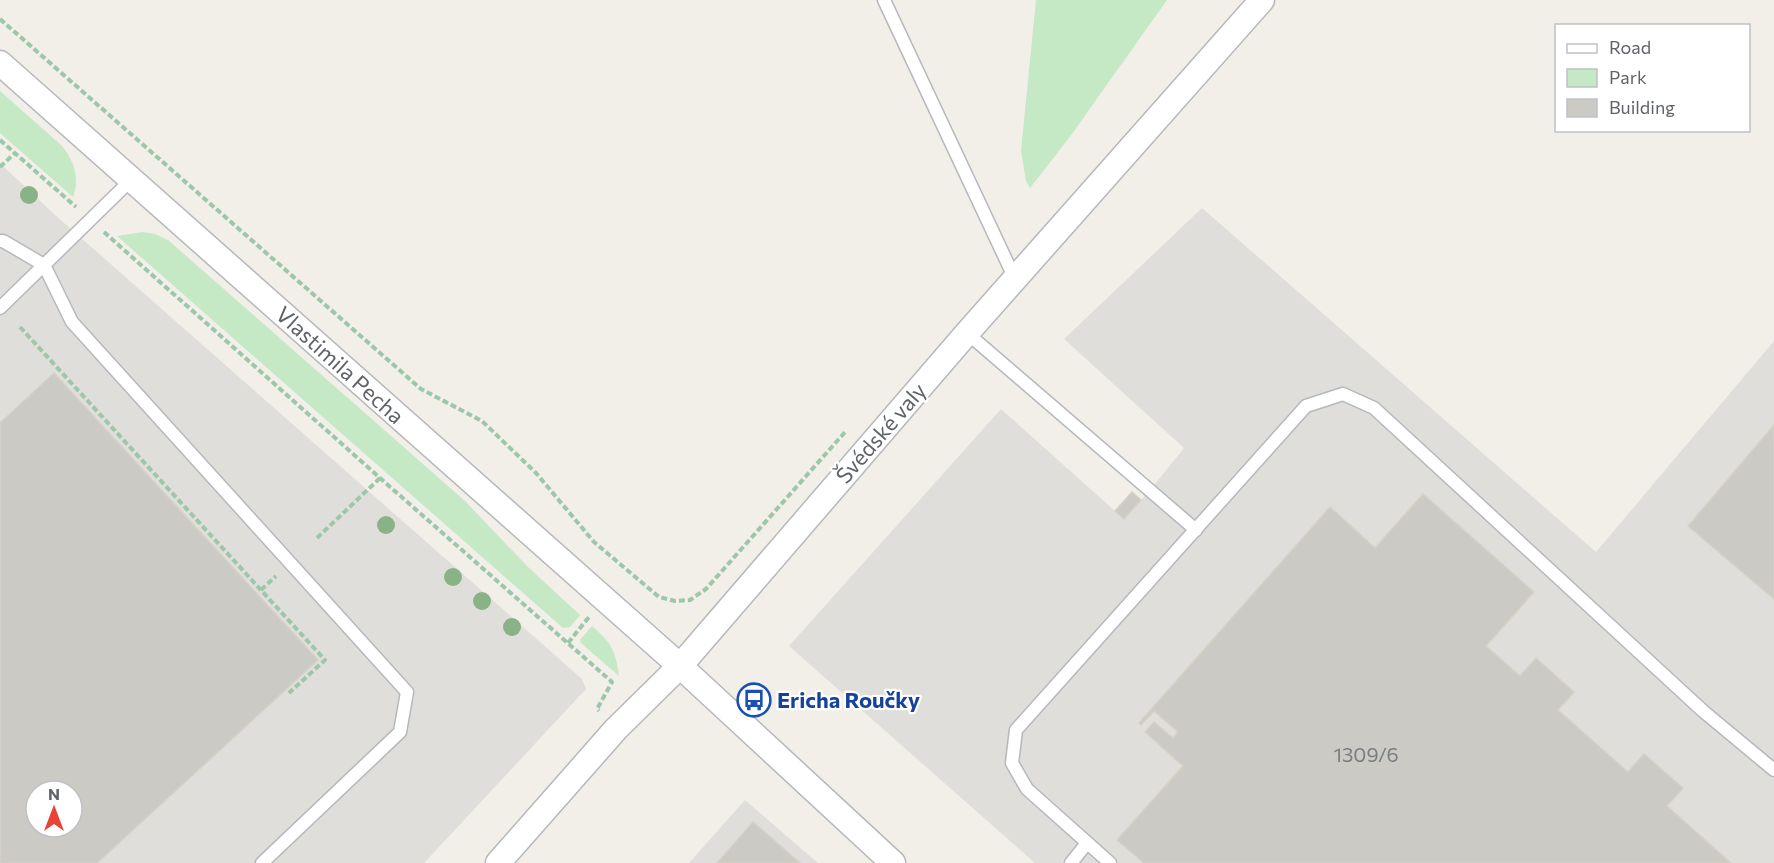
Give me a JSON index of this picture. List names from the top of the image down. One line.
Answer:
{"streets":{"street":["Vlastimila Pecha","Švédské valy"]},"crossings":[["Vlastimila Pecha","Švédské valy"]],"places":{"bus stop":["Ericha Roučky"]},"house_numbers":["1309/6"],"legend":["Road","Park","Building"],"north":"top"}
